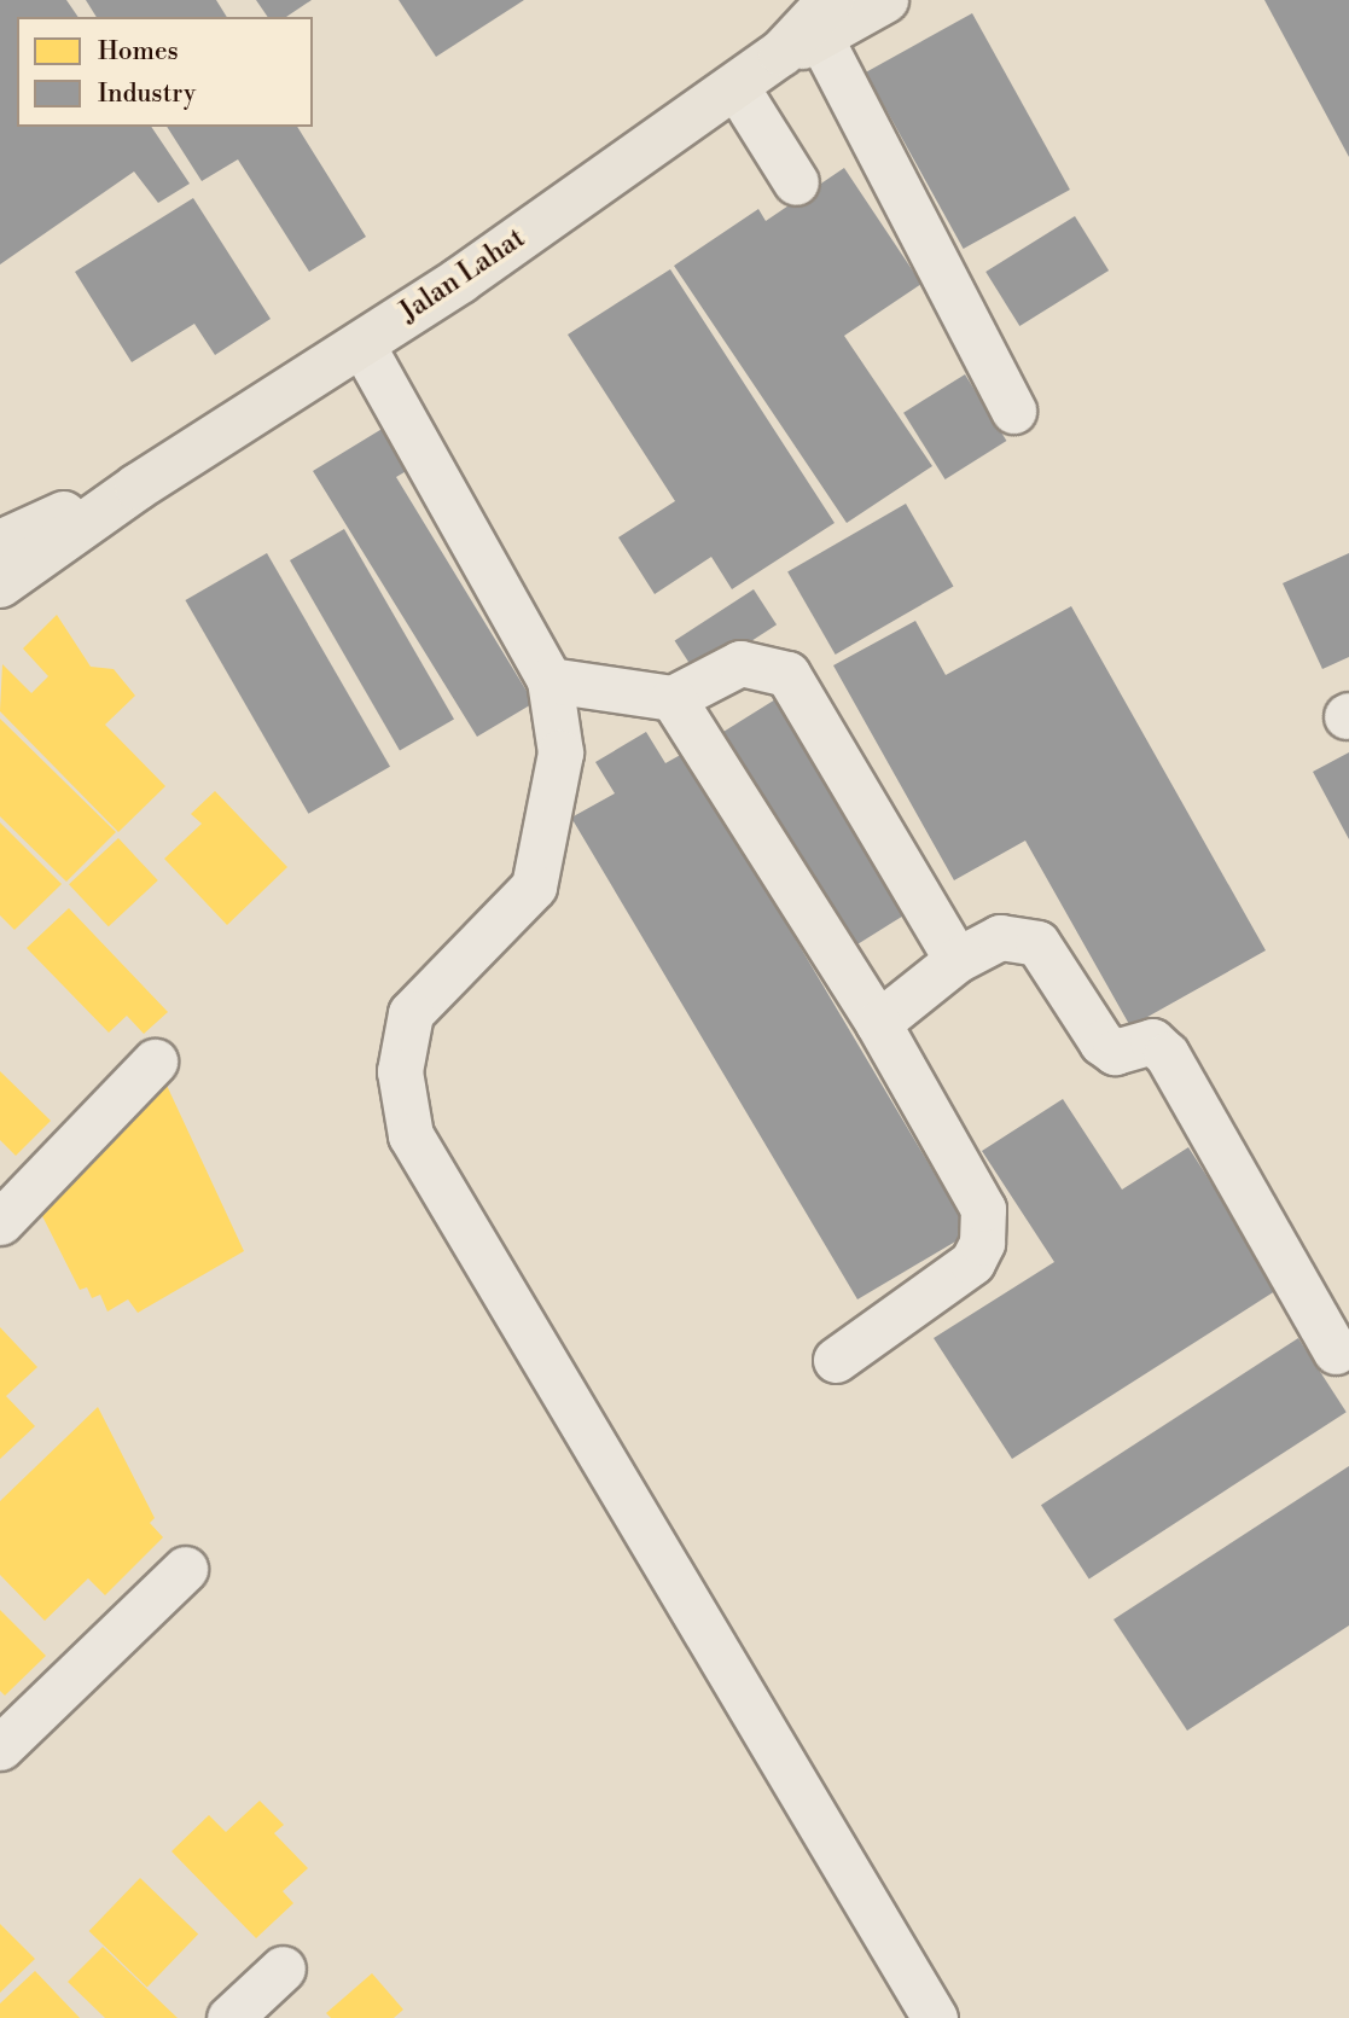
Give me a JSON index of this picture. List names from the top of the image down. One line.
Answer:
{"streets":{"main road":["Jalan Lahat"]},"legend":["Homes","Industry"]}
